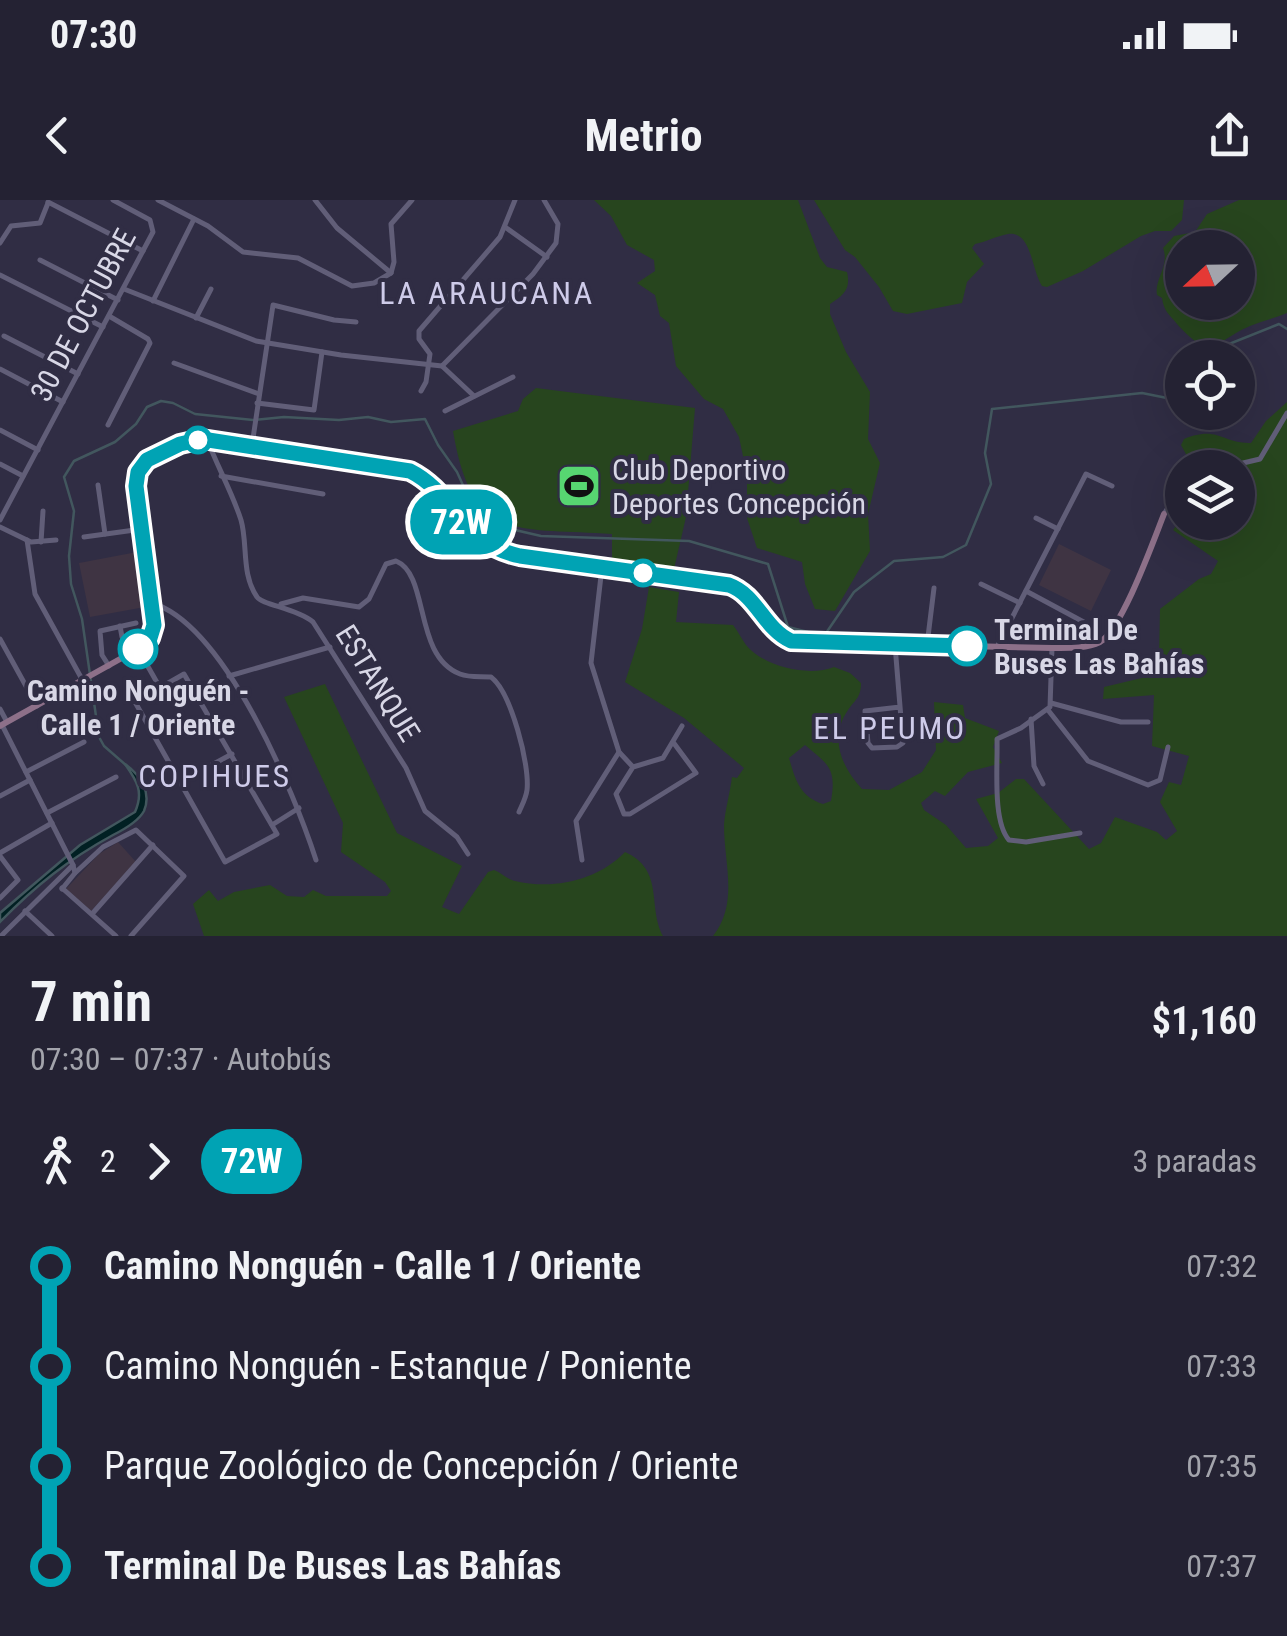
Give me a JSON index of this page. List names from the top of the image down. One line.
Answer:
{"streets":{"street":["30 DE OCTUBRE","ESTANQUE"]},"districts":["LA ARAUCANA","EL PEUMO","COPIHUES"],"places":{"sports":["Club Deportivo Deportes Concepción"],"other":["Terminal De Buses Las Bahías","Camino Nonguén - Calle 1 / Oriente"]},"lines":["bus line 72W"],"north":"left","page":{"status":"07:30","header":"Metrio","on_map":"72W","heading":["7 min","07:30 – 07:37 · Autobús","$1,160"],"legs":["2","72W","3 paradas"],"list":[{"name":"Camino Nonguén - Calle 1 / Oriente","value":"07:32"},{"name":"Camino Nonguén - Estanque / Poniente","value":"07:33"},{"name":"Parque Zoológico de Concepción / Oriente","value":"07:35"},{"name":"Terminal De Buses Las Bahías","value":"07:37"}]}}
